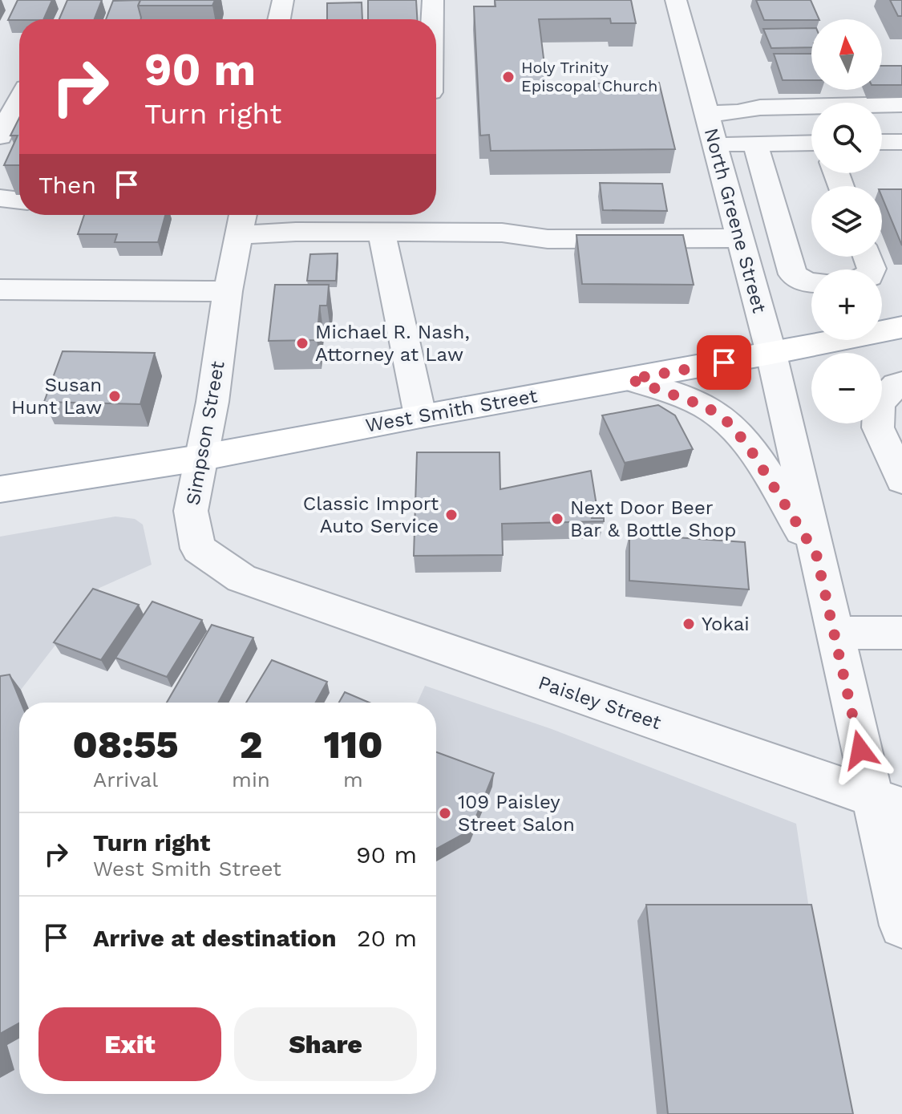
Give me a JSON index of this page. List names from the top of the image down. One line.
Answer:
{"streets":{"main road":["West Smith Street"],"street":["North Greene Street","Simpson Street","Paisley Street"]},"crossings":[["North Greene Street","West Smith Street"],["North Greene Street","Paisley Street"],["West Smith Street","Simpson Street"],["Simpson Street","Paisley Street"]],"places":["Holy Trinity Episcopal Church","Michael R. Nash, Attorney at Law","Susan Hunt Law","Classic Import Auto Service","Next Door Beer Bar & Bottle Shop","Yokai","109 Paisley Street Salon"],"north":"top","page":{"map_buttons":["+","−"],"turn":["90 m","Turn right"],"then":"Then","eta":["08:55","Arrival","2","min","110","m"],"list":[{"name":"Turn right","note":"West Smith Street","value":"90 m"},{"name":"Arrive at destination","value":"20 m"}],"buttons":["Exit","Share"]}}
